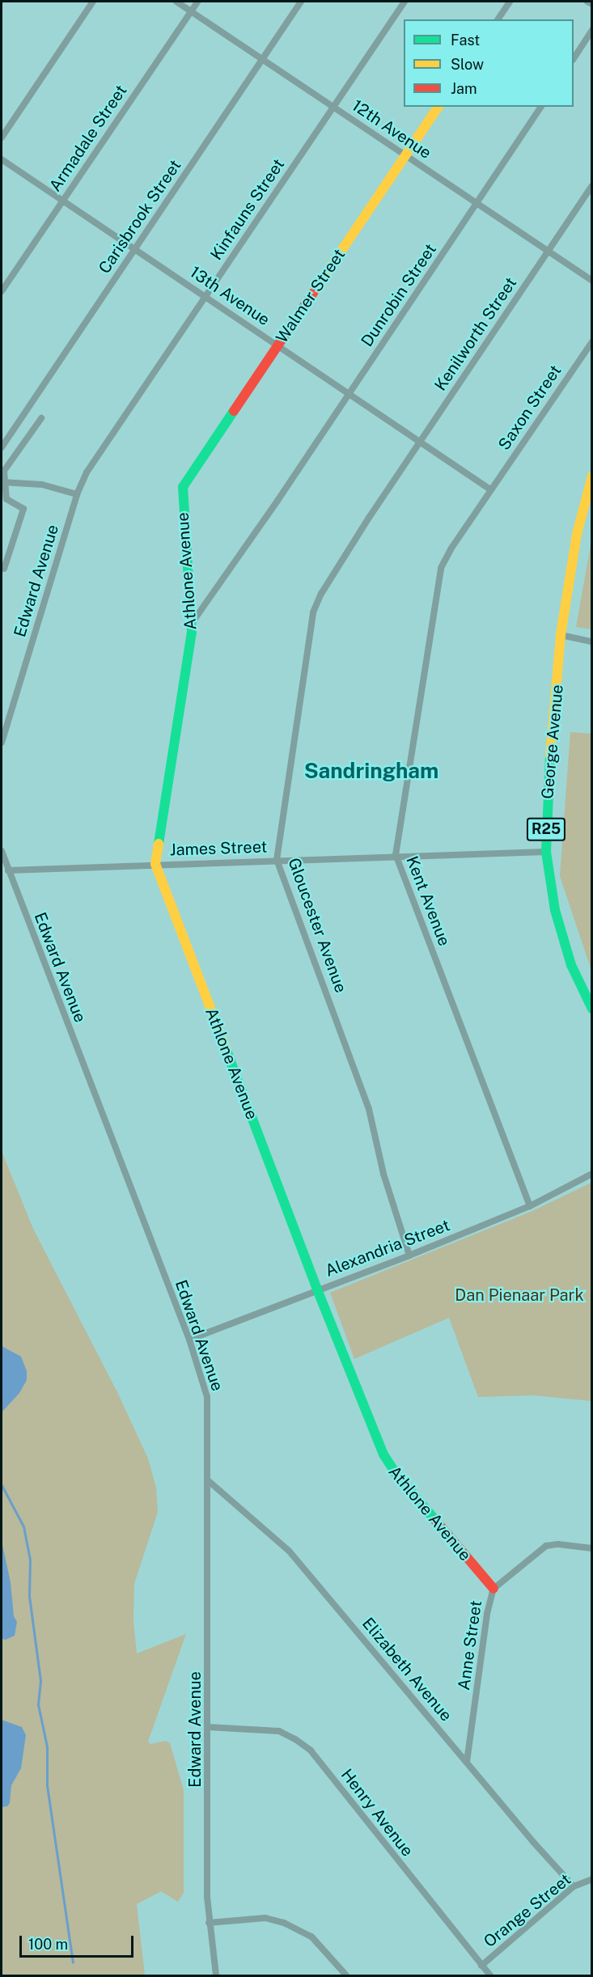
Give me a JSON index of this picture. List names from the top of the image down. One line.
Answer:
{"streets":{"street":["12th Avenue","Armadale Street","Kinfauns Street","Carisbrook Street","Dunrobin Street","13th Avenue","Walmer Street","Kenilworth Street","Saxon Street","Athlone Avenue","Edward Avenue","George Avenue","R25","James Street","Kent Avenue","Gloucester Avenue","Alexandria Street","Anne Street","Elizabeth Avenue","Henry Avenue","Orange Street"]},"crossings":[["12th Avenue","Armadale Street"],["12th Avenue","Kinfauns Street"],["12th Avenue","Carisbrook Street"],["12th Avenue","Dunrobin Street"],["12th Avenue","Walmer Street"],["12th Avenue","Kenilworth Street"],["Armadale Street","13th Avenue"],["Kinfauns Street","13th Avenue"],["Kinfauns Street","Edward Avenue"],["Carisbrook Street","13th Avenue"],["Dunrobin Street","13th Avenue"],["Dunrobin Street","Athlone Avenue"],["13th Avenue","Walmer Street"],["13th Avenue","Kenilworth Street"],["13th Avenue","Saxon Street"],["13th Avenue","Kent Avenue"],["Walmer Street","Athlone Avenue"],["Kenilworth Street","Gloucester Avenue"],["Saxon Street","Kent Avenue"],["Athlone Avenue","James Street"],["Athlone Avenue","Alexandria Street"],["Athlone Avenue","Anne Street"],["Edward Avenue","James Street"],["Edward Avenue","Alexandria Street"],["Edward Avenue","Elizabeth Avenue"],["Edward Avenue","Henry Avenue"],["George Avenue","R25"],["George Avenue","James Street"],["James Street","Kent Avenue"],["James Street","Gloucester Avenue"],["Kent Avenue","Alexandria Street"],["Gloucester Avenue","Alexandria Street"],["Anne Street","Elizabeth Avenue"],["Elizabeth Avenue","Orange Street"],["Henry Avenue","Orange Street"]],"districts":["Sandringham"],"parks":["Dan Pienaar Park"],"legend":["Fast","Slow","Jam"],"scale_bar":"100 m"}
